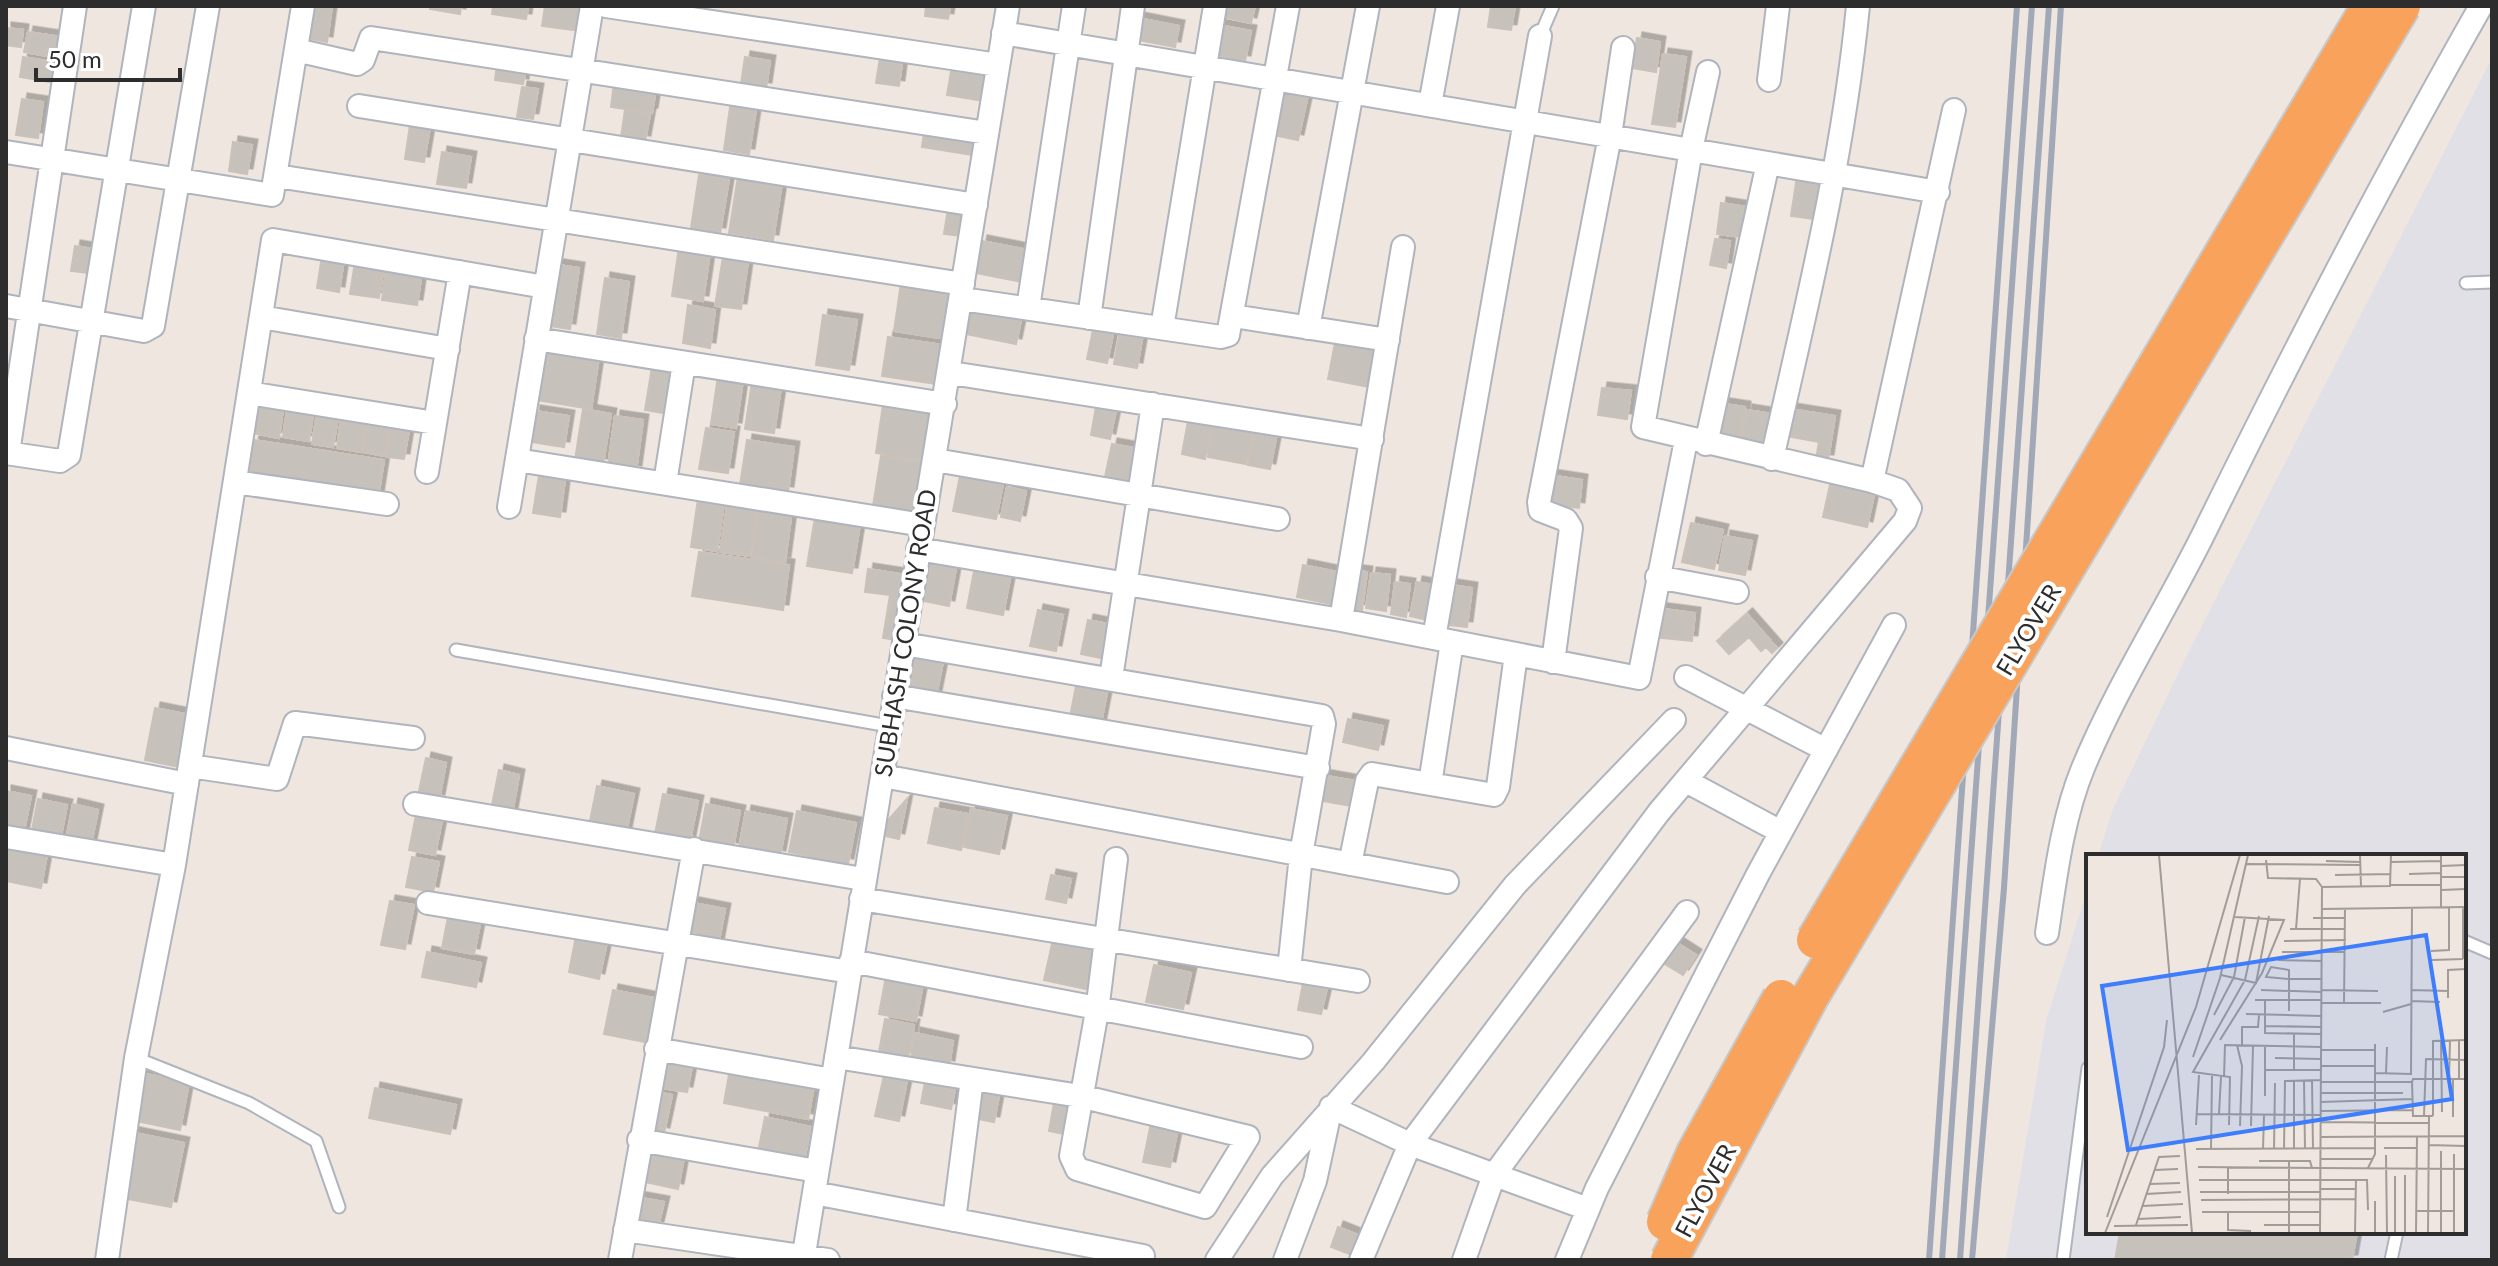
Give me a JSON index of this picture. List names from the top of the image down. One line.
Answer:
{"streets":{"highway":["FLYOVER"],"street":["SUBHASH COLONY ROAD"]},"scale_bar":"50 m"}
